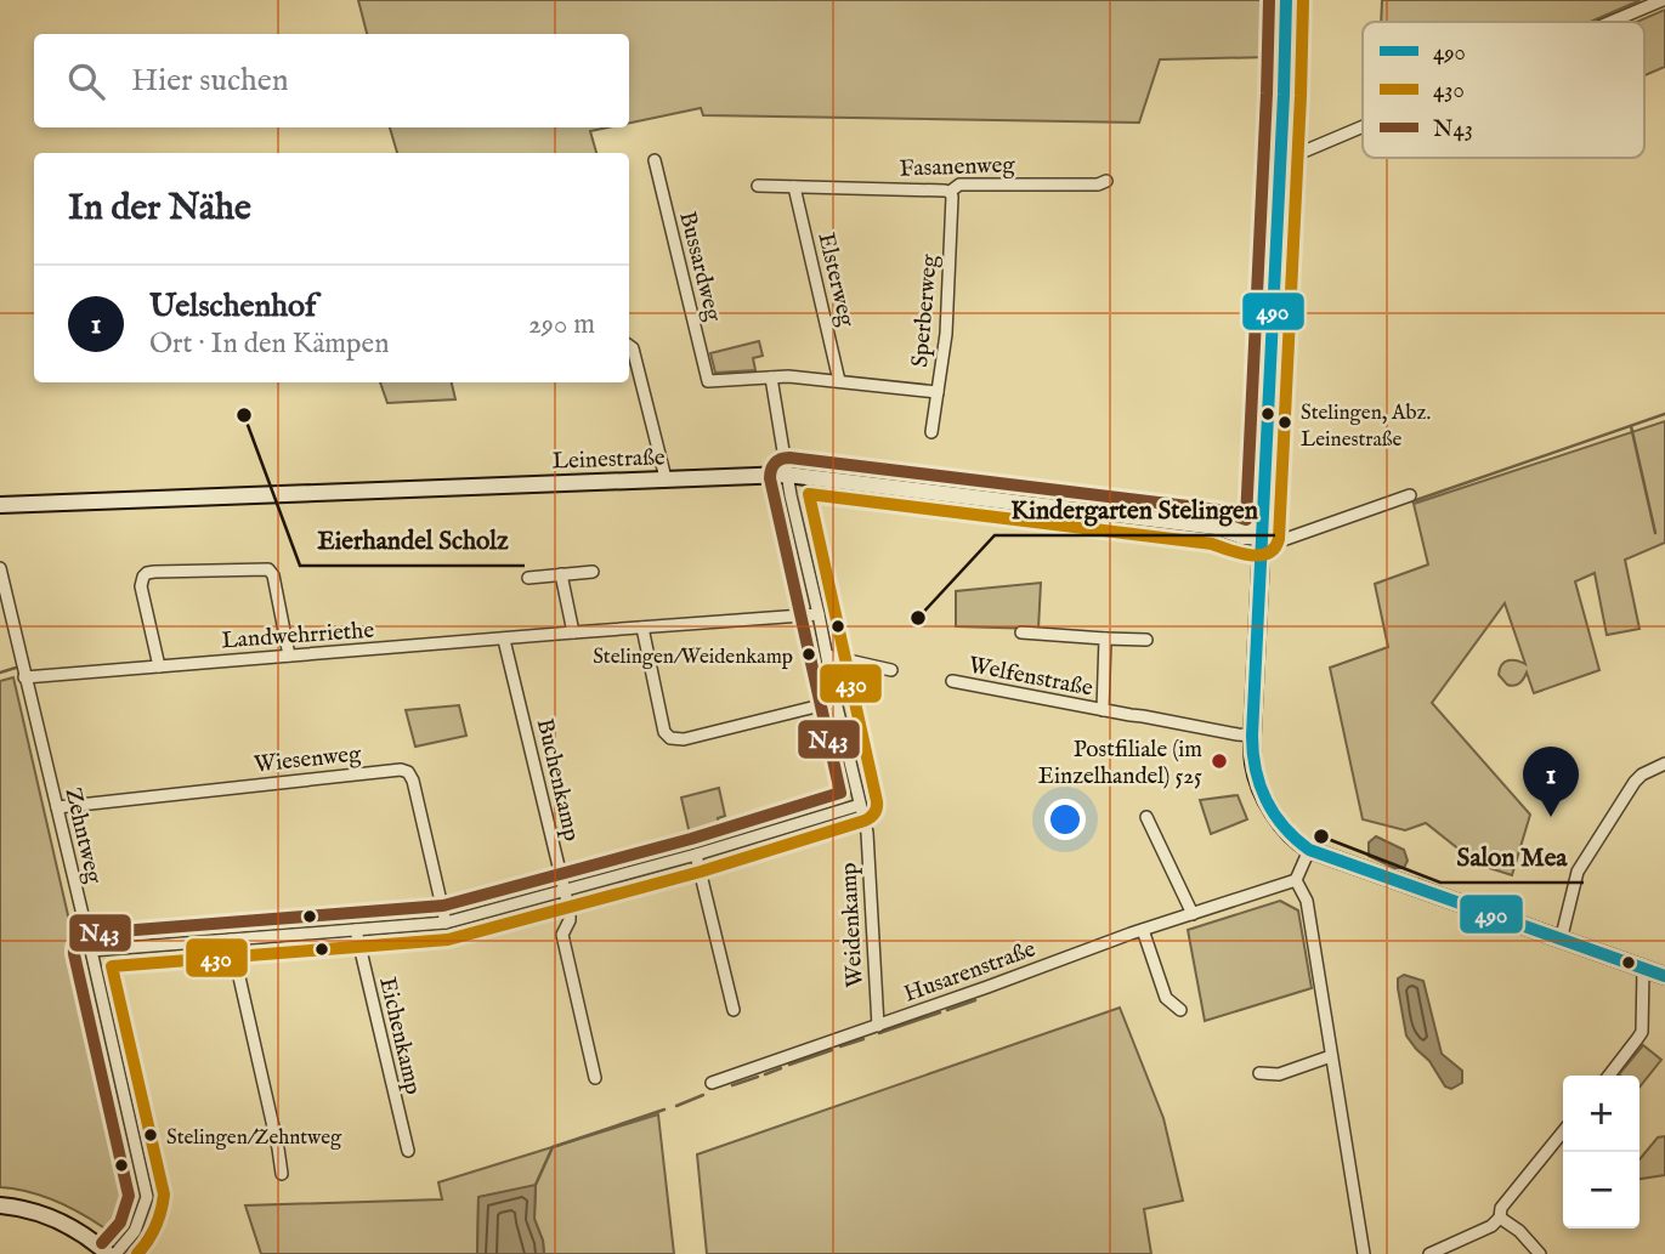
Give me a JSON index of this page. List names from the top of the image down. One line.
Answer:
{"streets":{"street":["Fasanenweg","Bussardweg","Elsterweg","Sperberweg","Leinestraße","Landwehrriethe","Welfenstraße","Wiesenweg","Buchenkamp","Zehntweg","Weidenkamp","Husarenstraße","Eichenkamp"]},"crossings":[["Fasanenweg","Elsterweg"],["Fasanenweg","Sperberweg"],["Bussardweg","Weidenkamp"],["Leinestraße","Weidenkamp"],["Landwehrriethe","Buchenkamp"],["Landwehrriethe","Zehntweg"],["Landwehrriethe","Weidenkamp"],["Wiesenweg","Zehntweg"],["Weidenkamp","Husarenstraße"]],"places":["Eierhandel Scholz","Stelingen, Abz. Leinestraße","Kindergarten Stelingen","Stelingen/Weidenkamp","Postfiliale (im Einzelhandel) 525","Salon Mea","Stelingen/Zehntweg"],"lines":["transit line 490","transit line 430","transit line N43"],"legend":["490","430","N43"],"page":{"search":"Hier suchen","heading":"In der Nähe","list":[{"mark":"1","name":"Uelschenhof","note":"Ort · In den Kämpen","value":"290 m"}],"pins":"1","map_buttons":["+","−"]}}
